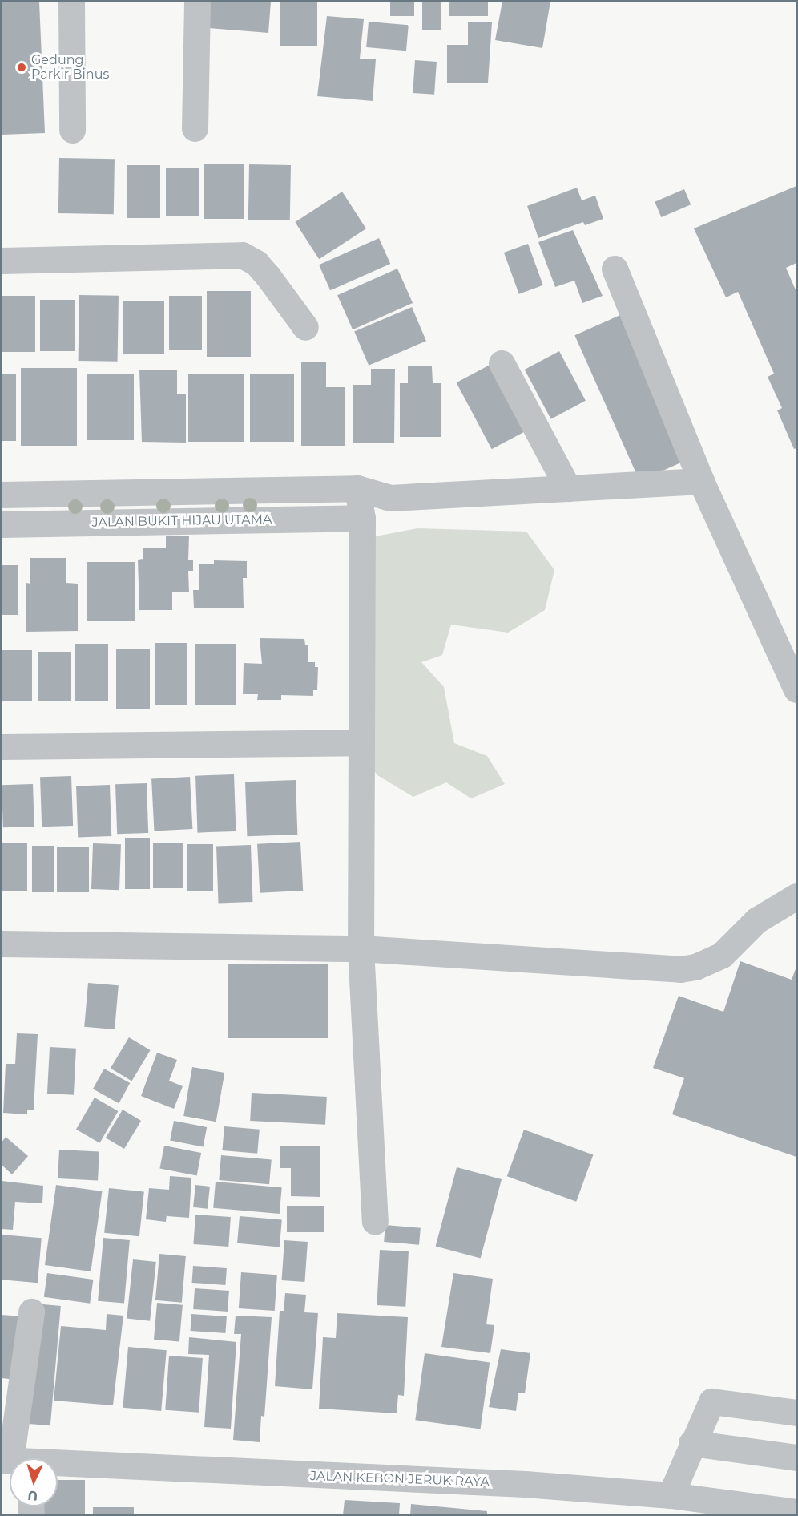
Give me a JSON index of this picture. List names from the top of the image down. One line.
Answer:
{"streets":{"street":["JALAN BUKIT HIJAU UTAMA","JALAN KEBON JERUK RAYA"]},"places":["Gedung Parkir Binus"],"north":"bottom"}
